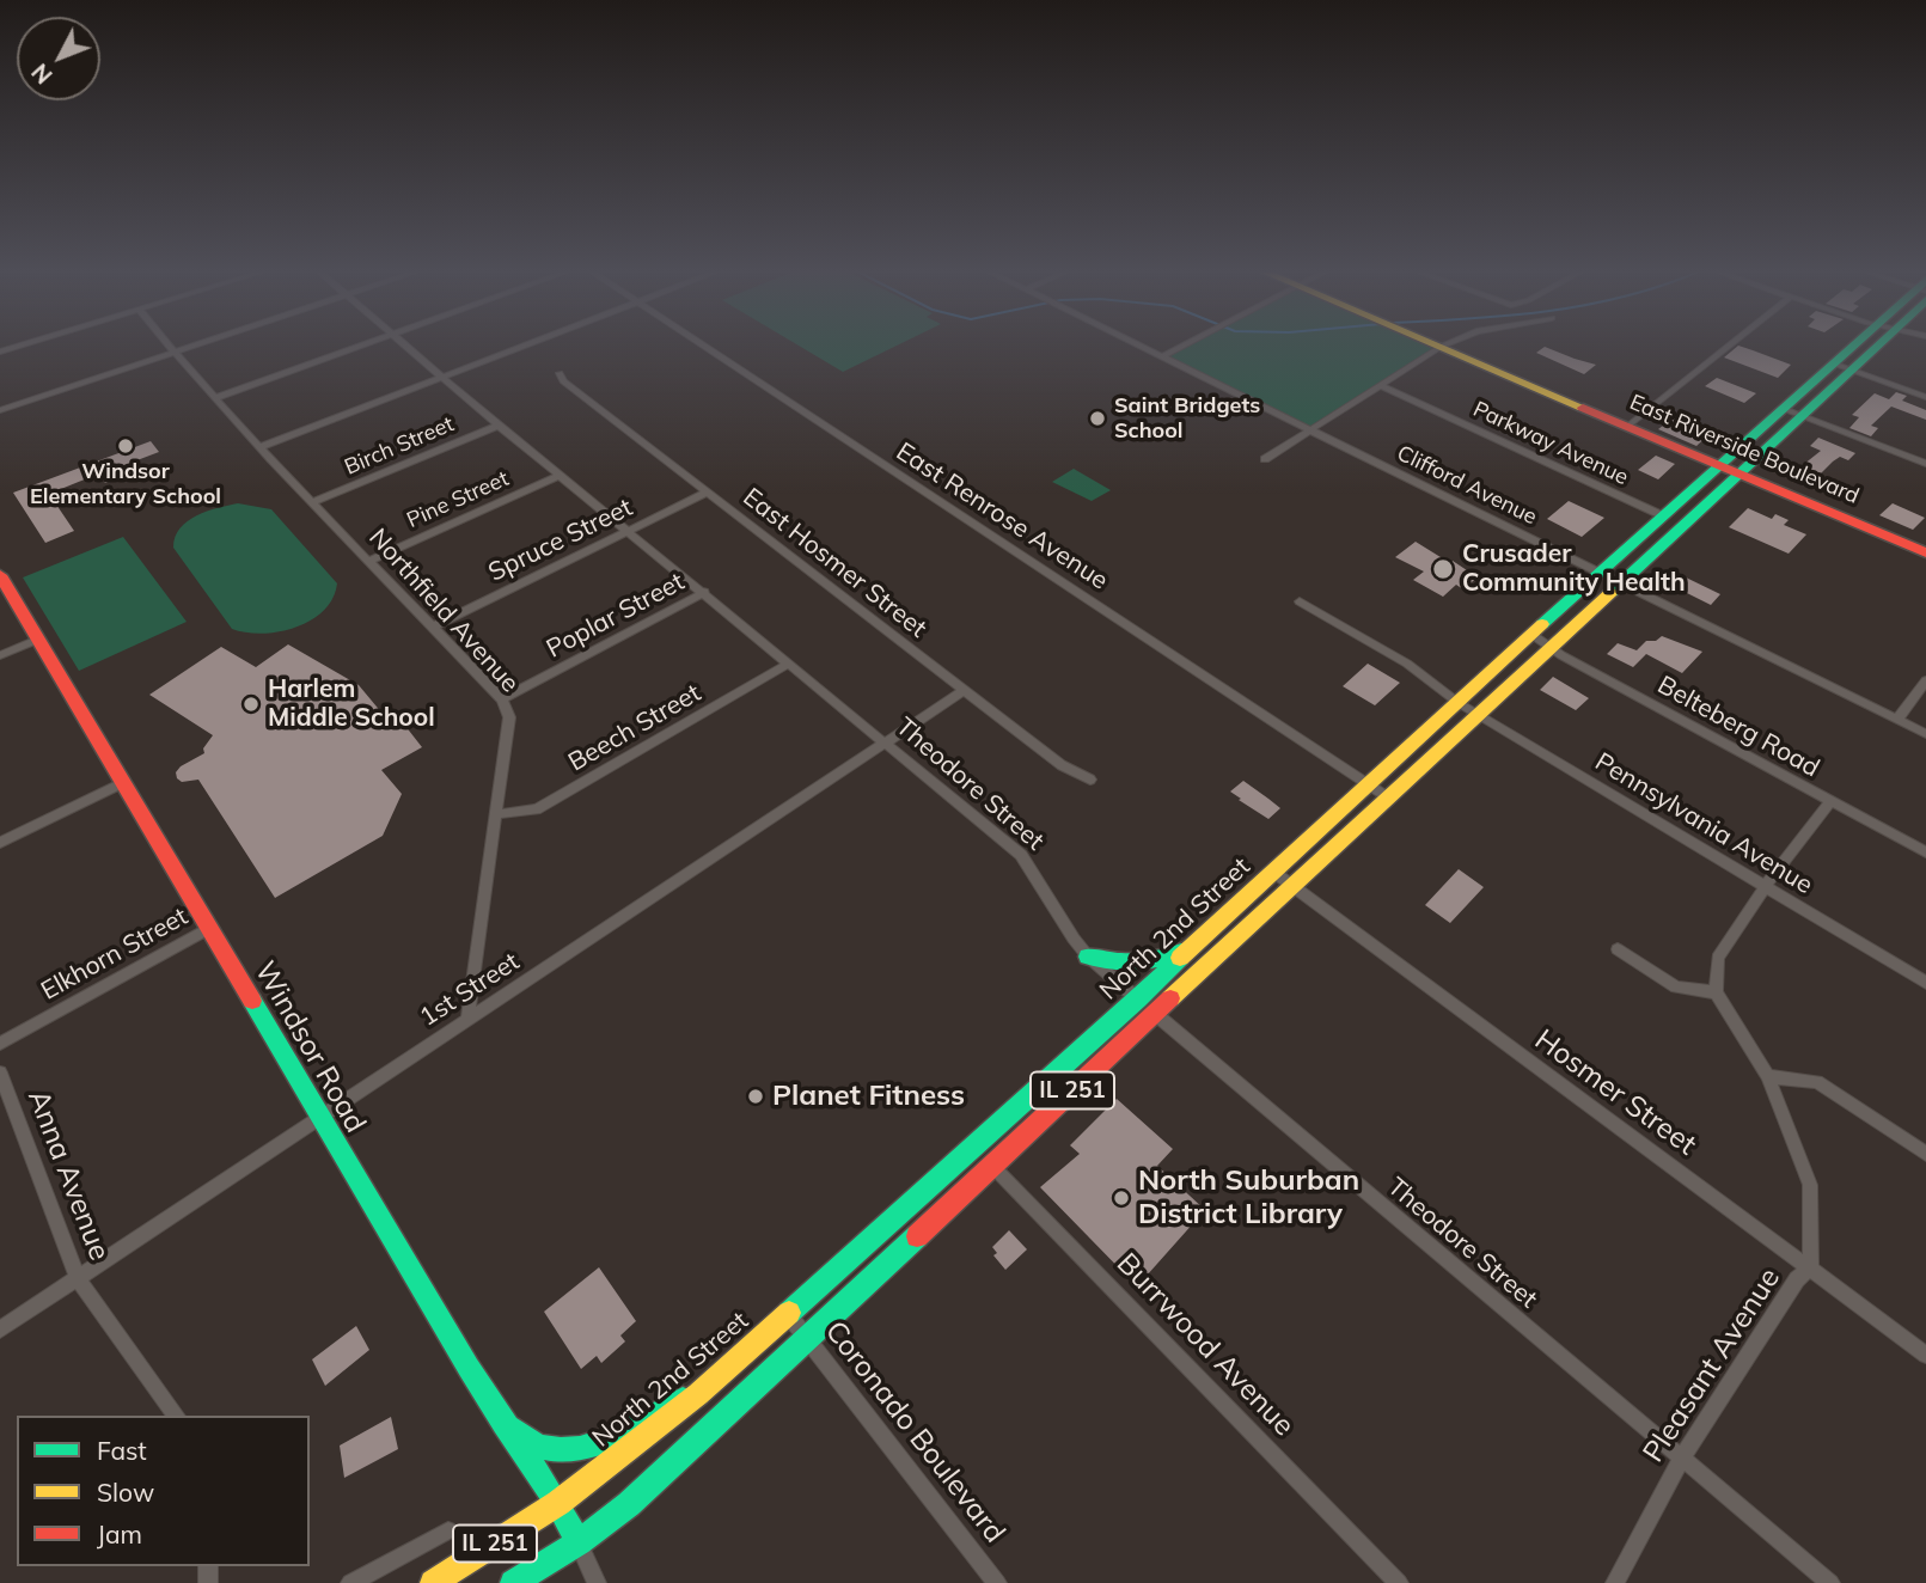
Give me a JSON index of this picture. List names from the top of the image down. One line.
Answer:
{"streets":{"main road":["East Riverside Boulevard","North 2nd Street","Windsor Road","IL 251"],"street":["Parkway Avenue","Birch Street","Clifford Avenue","Pine Street","East Renrose Avenue","Spruce Street","East Hosmer Street","Northfield Avenue","Poplar Street","Belteberg Road","Beech Street","Theodore Street","Pennsylvania Avenue","Elkhorn Street","1st Street","Hosmer Street","Anna Avenue","Burrwood Avenue","Pleasant Avenue","Coronado Boulevard"]},"crossings":[["Parkway Avenue","North 2nd Street"],["Birch Street","Northfield Avenue"],["Birch Street","Theodore Street"],["East Riverside Boulevard","North 2nd Street"],["Clifford Avenue","North 2nd Street"],["Pine Street","Northfield Avenue"],["Pine Street","Theodore Street"],["East Renrose Avenue","North 2nd Street"],["Spruce Street","East Hosmer Street"],["Spruce Street","Northfield Avenue"],["Spruce Street","Theodore Street"],["East Hosmer Street","1st Street"],["Northfield Avenue","Poplar Street"],["Northfield Avenue","Beech Street"],["Northfield Avenue","1st Street"],["Poplar Street","Theodore Street"],["Belteberg Road","North 2nd Street"],["Beech Street","Theodore Street"],["Theodore Street","North 2nd Street"],["Theodore Street","1st Street"],["Theodore Street","Pleasant Avenue"],["Pennsylvania Avenue","North 2nd Street"],["North 2nd Street","Windsor Road"],["North 2nd Street","Hosmer Street"],["North 2nd Street","Burrwood Avenue"],["North 2nd Street","Coronado Boulevard"],["Elkhorn Street","Windsor Road"],["1st Street","Windsor Road"],["1st Street","Anna Avenue"],["Hosmer Street","Pleasant Avenue"]],"places":["Saint Bridgets School","Windsor Elementary School","Crusader Community Health","Harlem Middle School","Planet Fitness","North Suburban District Library"],"legend":["Fast","Slow","Jam"],"north":"bottom left"}
